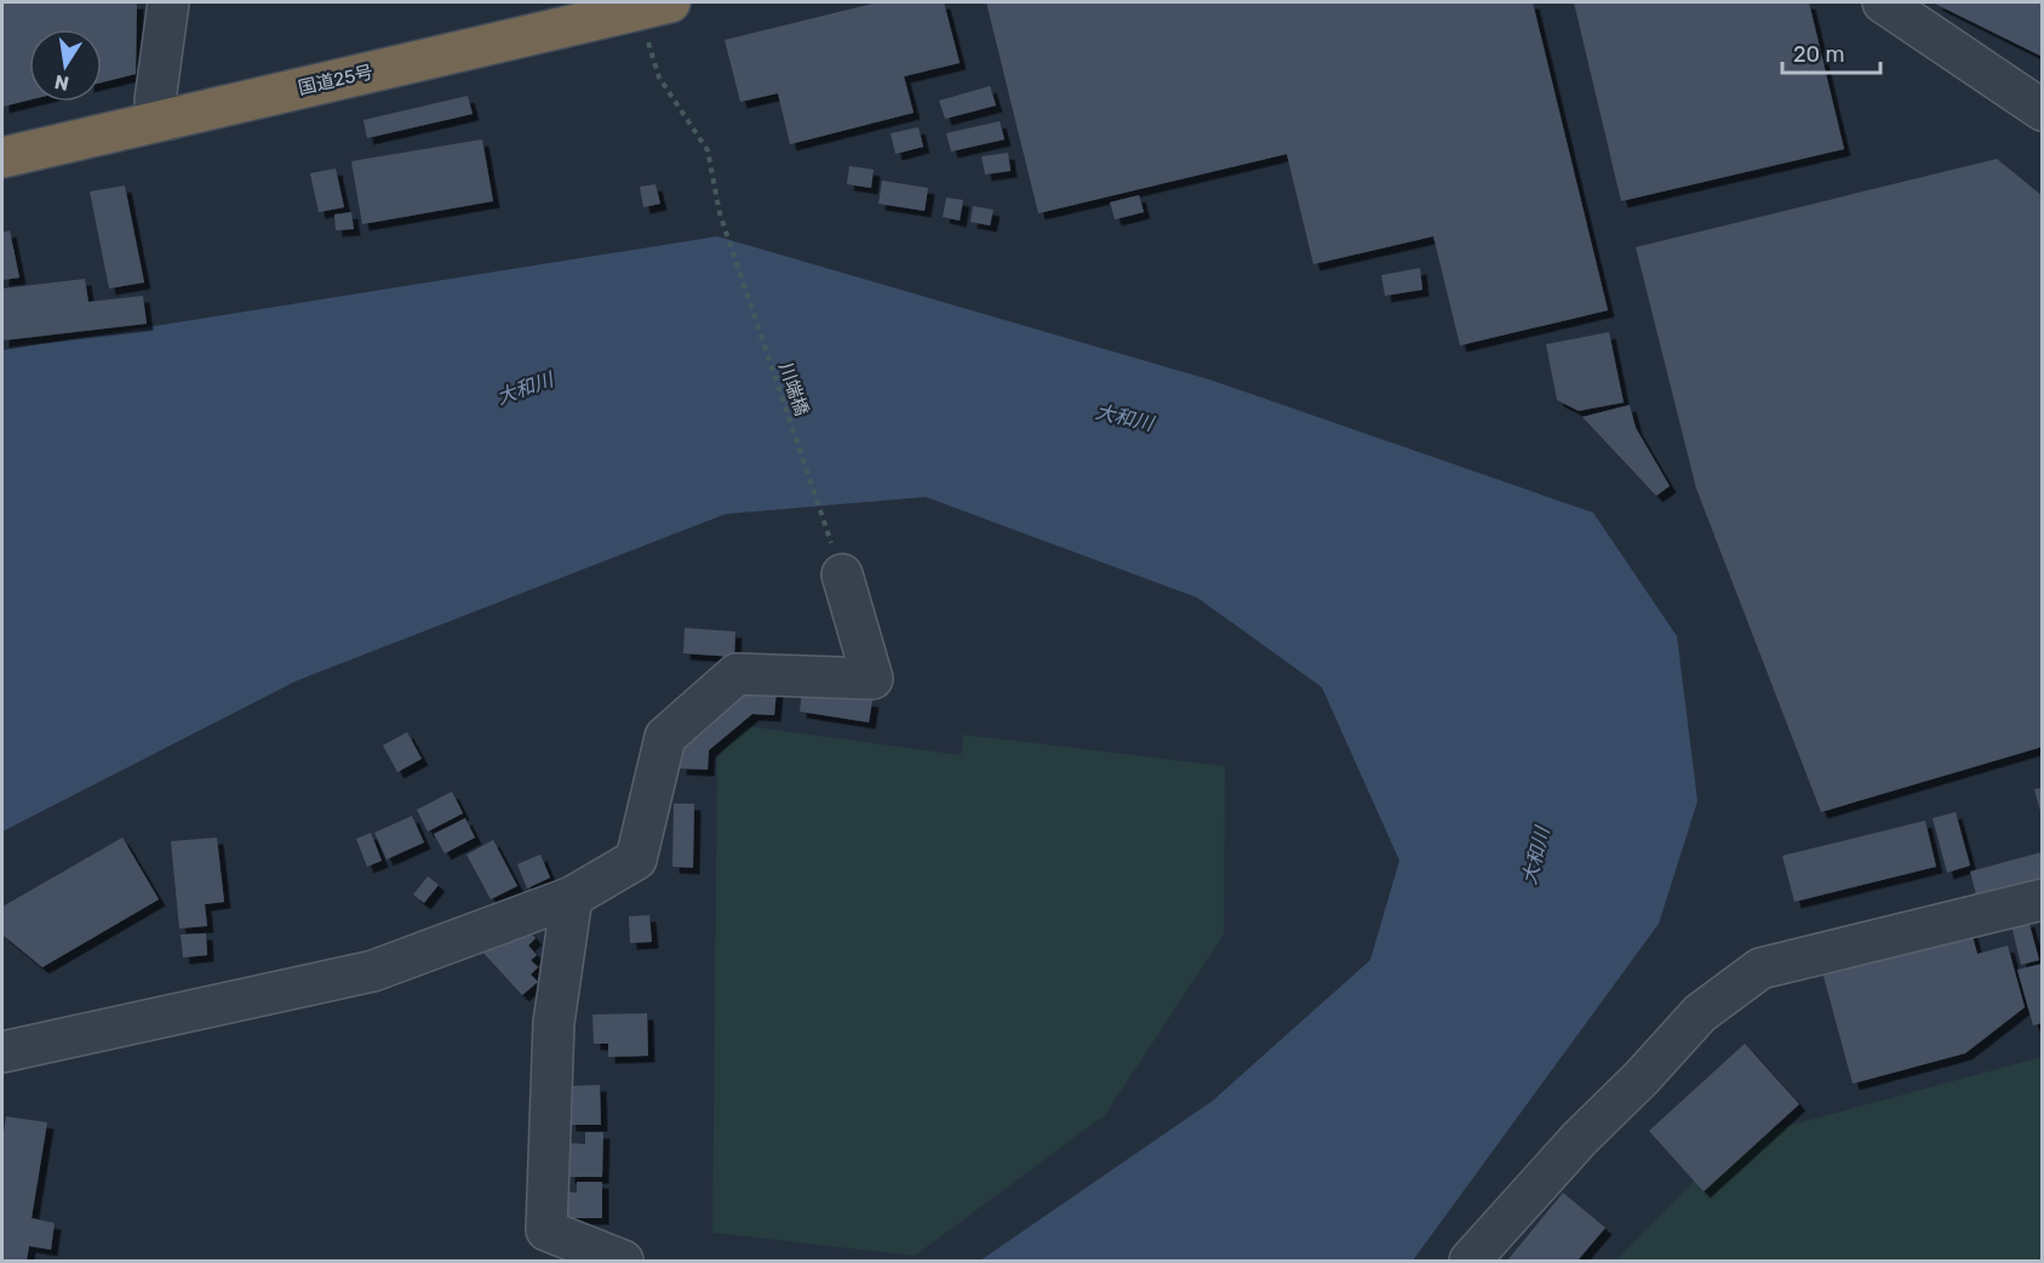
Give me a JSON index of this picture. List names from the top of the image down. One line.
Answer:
{"streets":{"highway":["国道25号"],"path":["川端橋"]},"crossings":[["国道25号","川端橋"]],"water":["大和川"],"scale_bar":"20 m","north":"bottom"}
